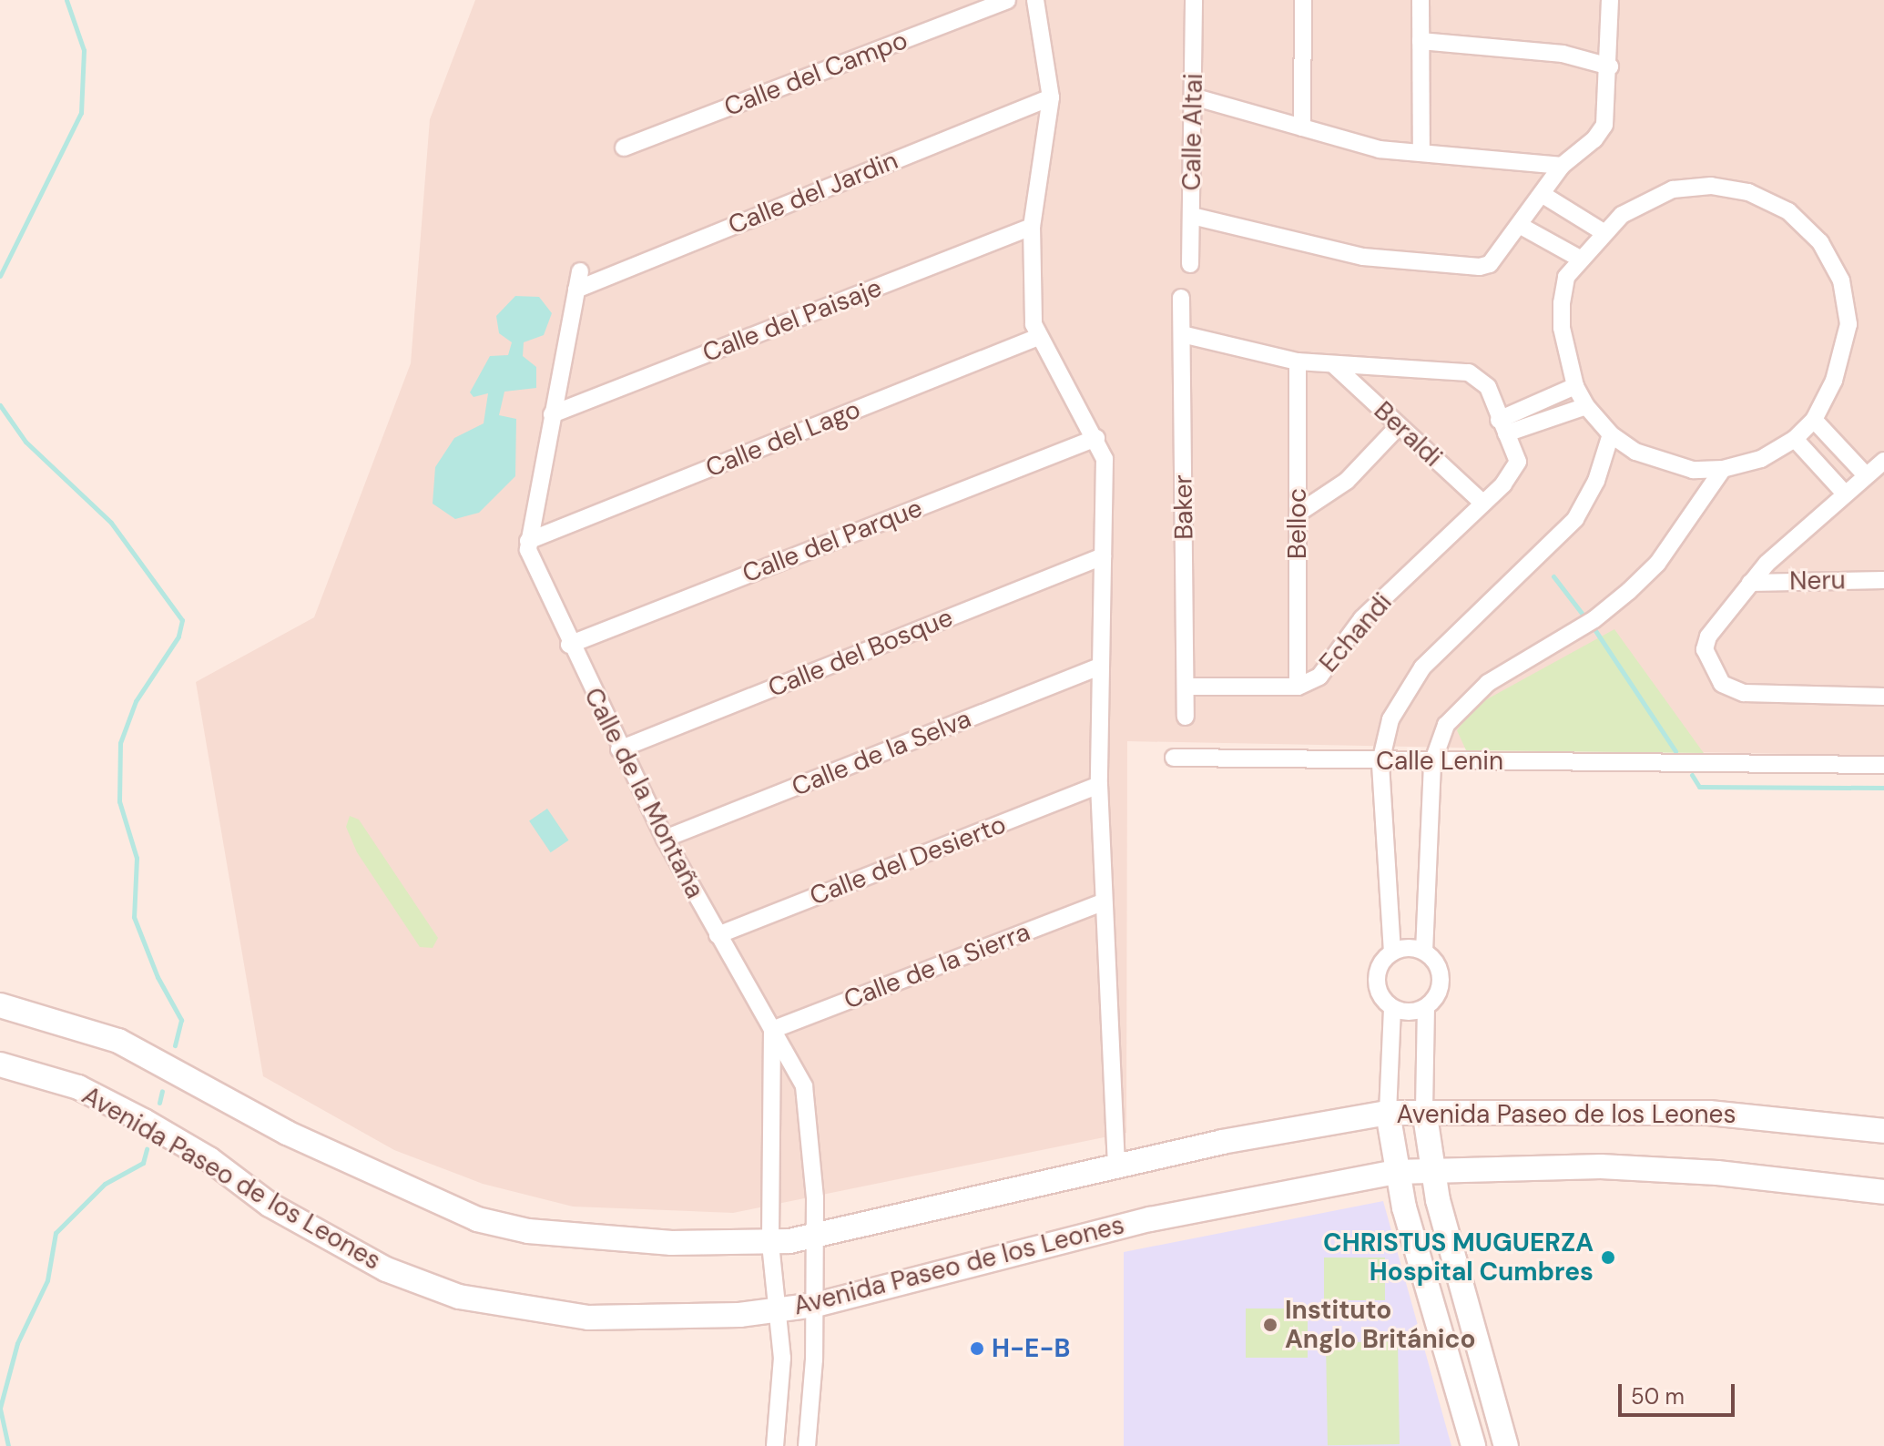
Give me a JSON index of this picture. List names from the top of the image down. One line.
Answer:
{"streets":{"main road":["Avenida Paseo de los Leones"],"street":["Calle del Campo","Calle Altai","Calle del Jardin","Calle del Paisaje","Beraldi","Calle del Lago","Baker","Belloc","Calle del Parque","Neru","Echandi","Calle del Bosque","Calle de la Selva","Calle Lenin","Calle de la Montaña","Calle del Desierto","Calle de la Sierra"]},"crossings":[["Beraldi","Echandi"],["Calle del Lago","Calle de la Montaña"],["Baker","Echandi"],["Belloc","Echandi"],["Calle del Parque","Calle de la Montaña"],["Calle del Bosque","Calle de la Montaña"],["Calle de la Selva","Calle de la Montaña"],["Calle de la Montaña","Calle del Desierto"],["Calle de la Montaña","Calle de la Sierra"],["Calle de la Montaña","Avenida Paseo de los Leones"]],"places":["CHRISTUS MUGUERZA Hospital Cumbres","Instituto Anglo Británico","H-E-B"],"scale_bar":"50 m"}
